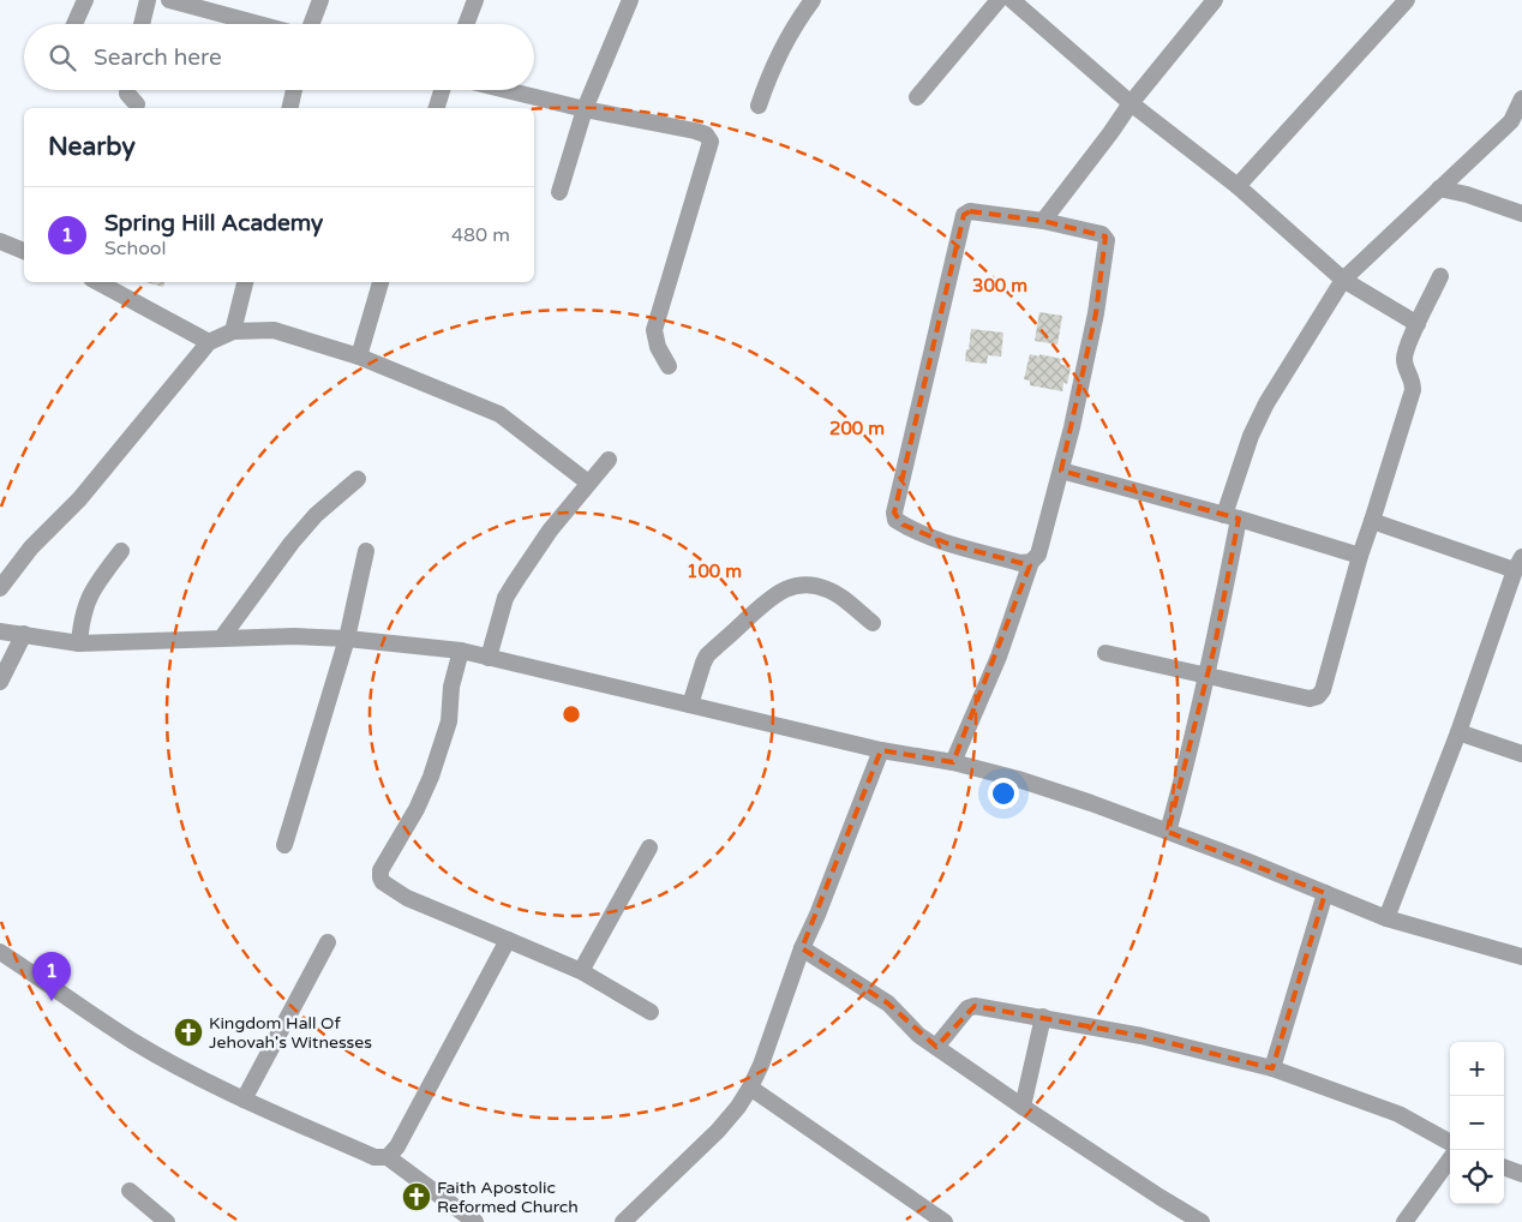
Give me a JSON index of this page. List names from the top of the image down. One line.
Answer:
{"places":{"church":["Kingdom Hall Of Jehovah's Witnesses","Faith Apostolic Reformed Church"]},"page":{"search":"Search here","heading":"Nearby","list":[{"mark":"1","name":"Spring Hill Academy","note":"School","value":"480 m"}],"pins":"1","map_buttons":["+","−"]},"rings":["300 m","200 m","100 m"]}
